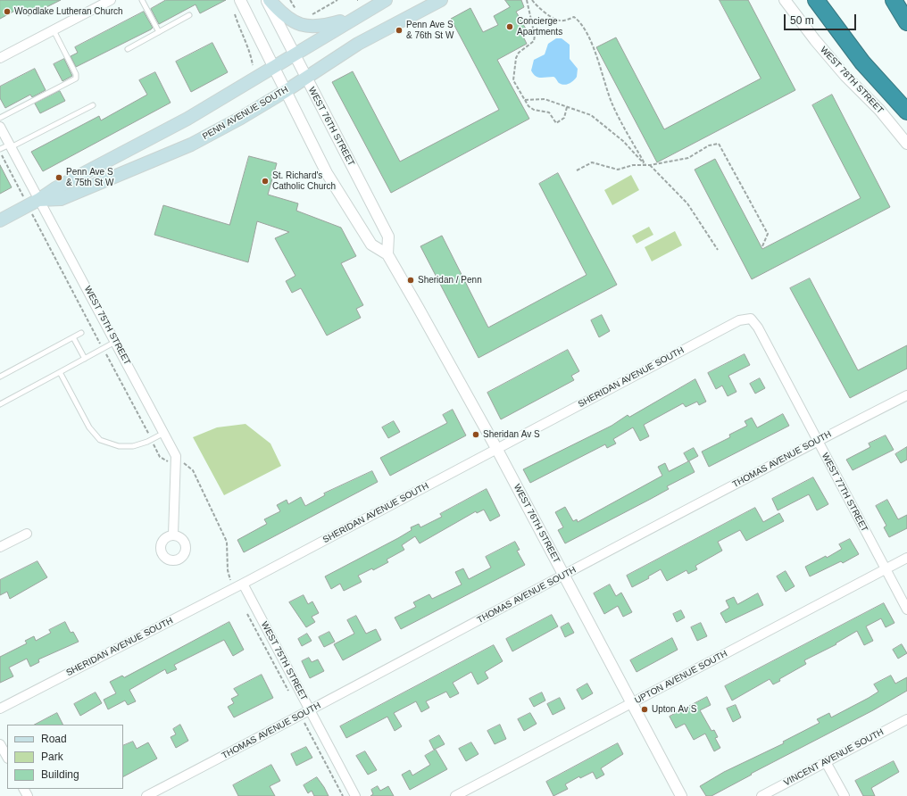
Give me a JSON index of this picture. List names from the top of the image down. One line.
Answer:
{"streets":{"main road":["PENN AVENUE SOUTH"],"street":["WEST 78TH STREET","WEST 76TH STREET","WEST 75TH STREET","SHERIDAN AVENUE SOUTH","THOMAS AVENUE SOUTH","WEST 77TH STREET","UPTON AVENUE SOUTH","VINCENT AVENUE SOUTH"]},"crossings":[["PENN AVENUE SOUTH","WEST 76TH STREET"],["PENN AVENUE SOUTH","WEST 75TH STREET"],["WEST 76TH STREET","SHERIDAN AVENUE SOUTH"],["WEST 76TH STREET","THOMAS AVENUE SOUTH"],["WEST 76TH STREET","UPTON AVENUE SOUTH"],["WEST 75TH STREET","SHERIDAN AVENUE SOUTH"],["WEST 75TH STREET","THOMAS AVENUE SOUTH"],["SHERIDAN AVENUE SOUTH","WEST 77TH STREET"],["THOMAS AVENUE SOUTH","WEST 77TH STREET"],["WEST 77TH STREET","UPTON AVENUE SOUTH"]],"places":["Woodlake Lutheran Church","Concierge Apartments","Penn Ave S & 76th St W","Penn Ave S & 75th St W","St. Richard's Catholic Church","Sheridan / Penn","Sheridan Av S","Upton Av S"],"legend":["Road","Park","Building"],"scale_bar":"50 m"}
